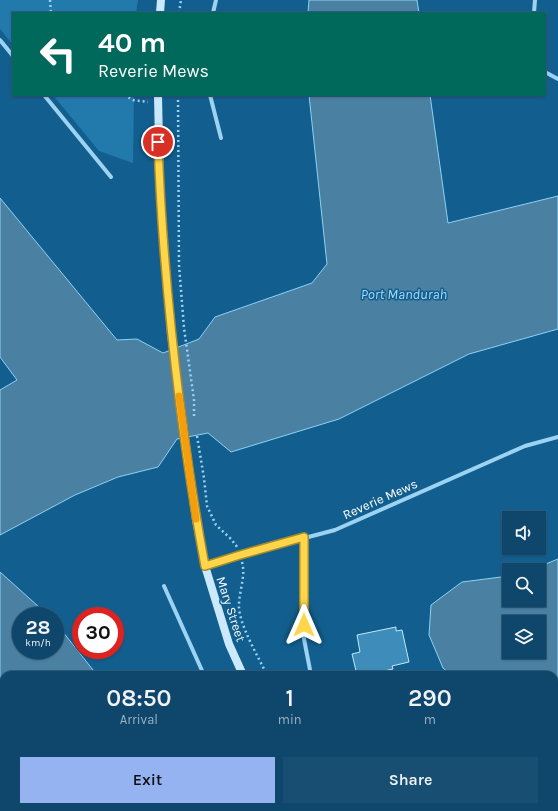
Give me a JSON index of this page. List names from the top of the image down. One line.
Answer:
{"streets":{"street":["Reverie Mews","Mary Street"]},"crossings":[["Reverie Mews","Mary Street"]],"water":["Port Mandurah"],"page":{"turn":["40 m","Reverie Mews"],"speed":"28 km/h","limit":"30","eta":["08:50","Arrival","1","min","290","m"],"buttons":["Exit","Share"]}}
